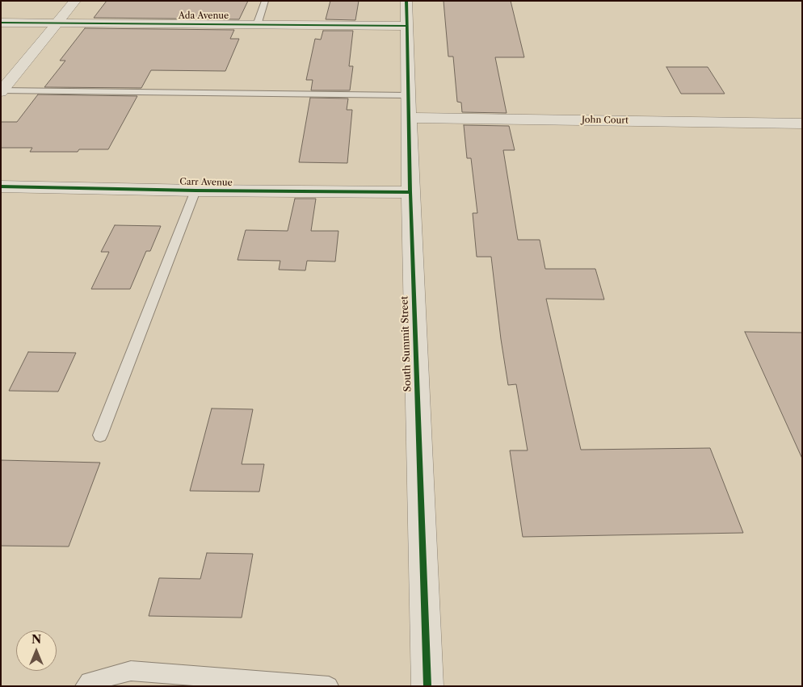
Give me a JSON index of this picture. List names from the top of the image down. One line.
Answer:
{"streets":{"street":["Ada Avenue","John Court","Carr Avenue","South Summit Street"]},"crossings":[["Ada Avenue","South Summit Street"],["John Court","South Summit Street"],["Carr Avenue","South Summit Street"]],"north":"top"}
